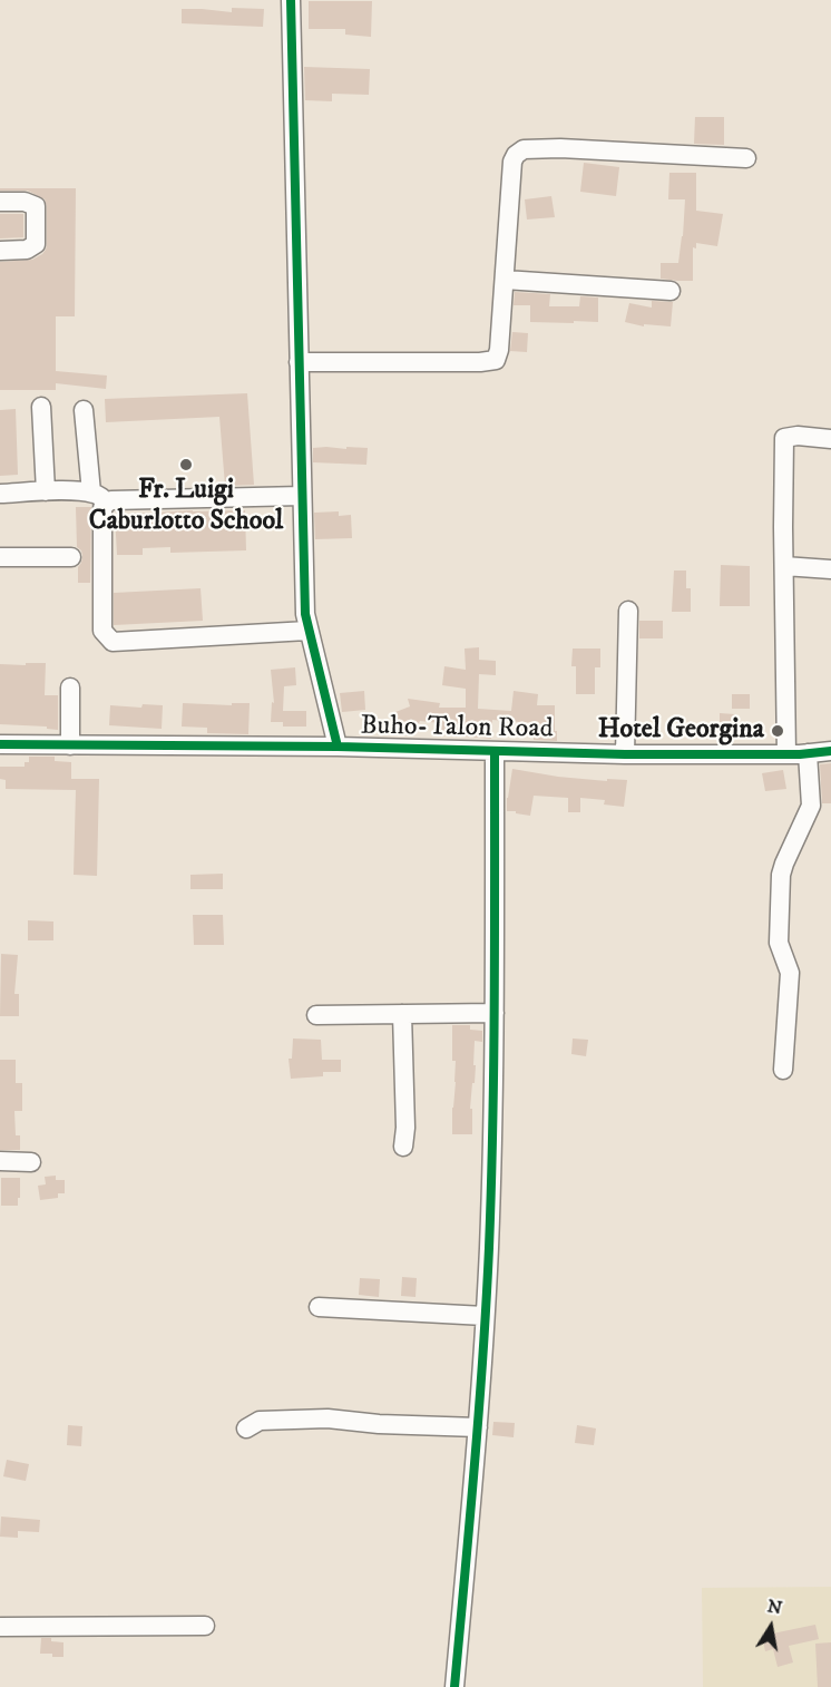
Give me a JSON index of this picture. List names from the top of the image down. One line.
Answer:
{"streets":{"street":["Buho-Talon Road"]},"places":["Fr. Luigi Caburlotto School","Hotel Georgina"],"north":"top"}
